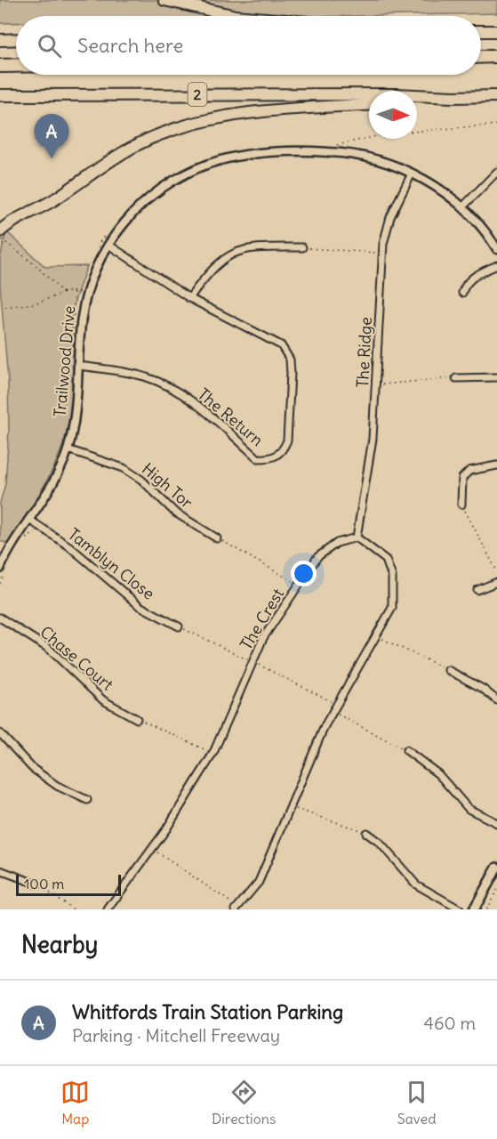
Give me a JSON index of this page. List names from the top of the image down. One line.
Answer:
{"streets":{"highway":["2"],"street":["The Ridge","Trailwood Drive","The Return","High Tor","Tamblyn Close","The Crest","Chase Court"]},"crossings":[["The Ridge","Trailwood Drive"],["The Ridge","The Crest"],["Trailwood Drive","The Return"],["Trailwood Drive","High Tor"],["Trailwood Drive","Tamblyn Close"]],"scale_bar":"100 m","north":"right","page":{"search":"Search here","pins":"A","scale":"100 m","heading":"Nearby","list":[{"mark":"A","name":"Whitfords Train Station Parking","note":"Parking · Mitchell Freeway","value":"460 m"}],"nav":["Map","Directions","Saved"]}}
